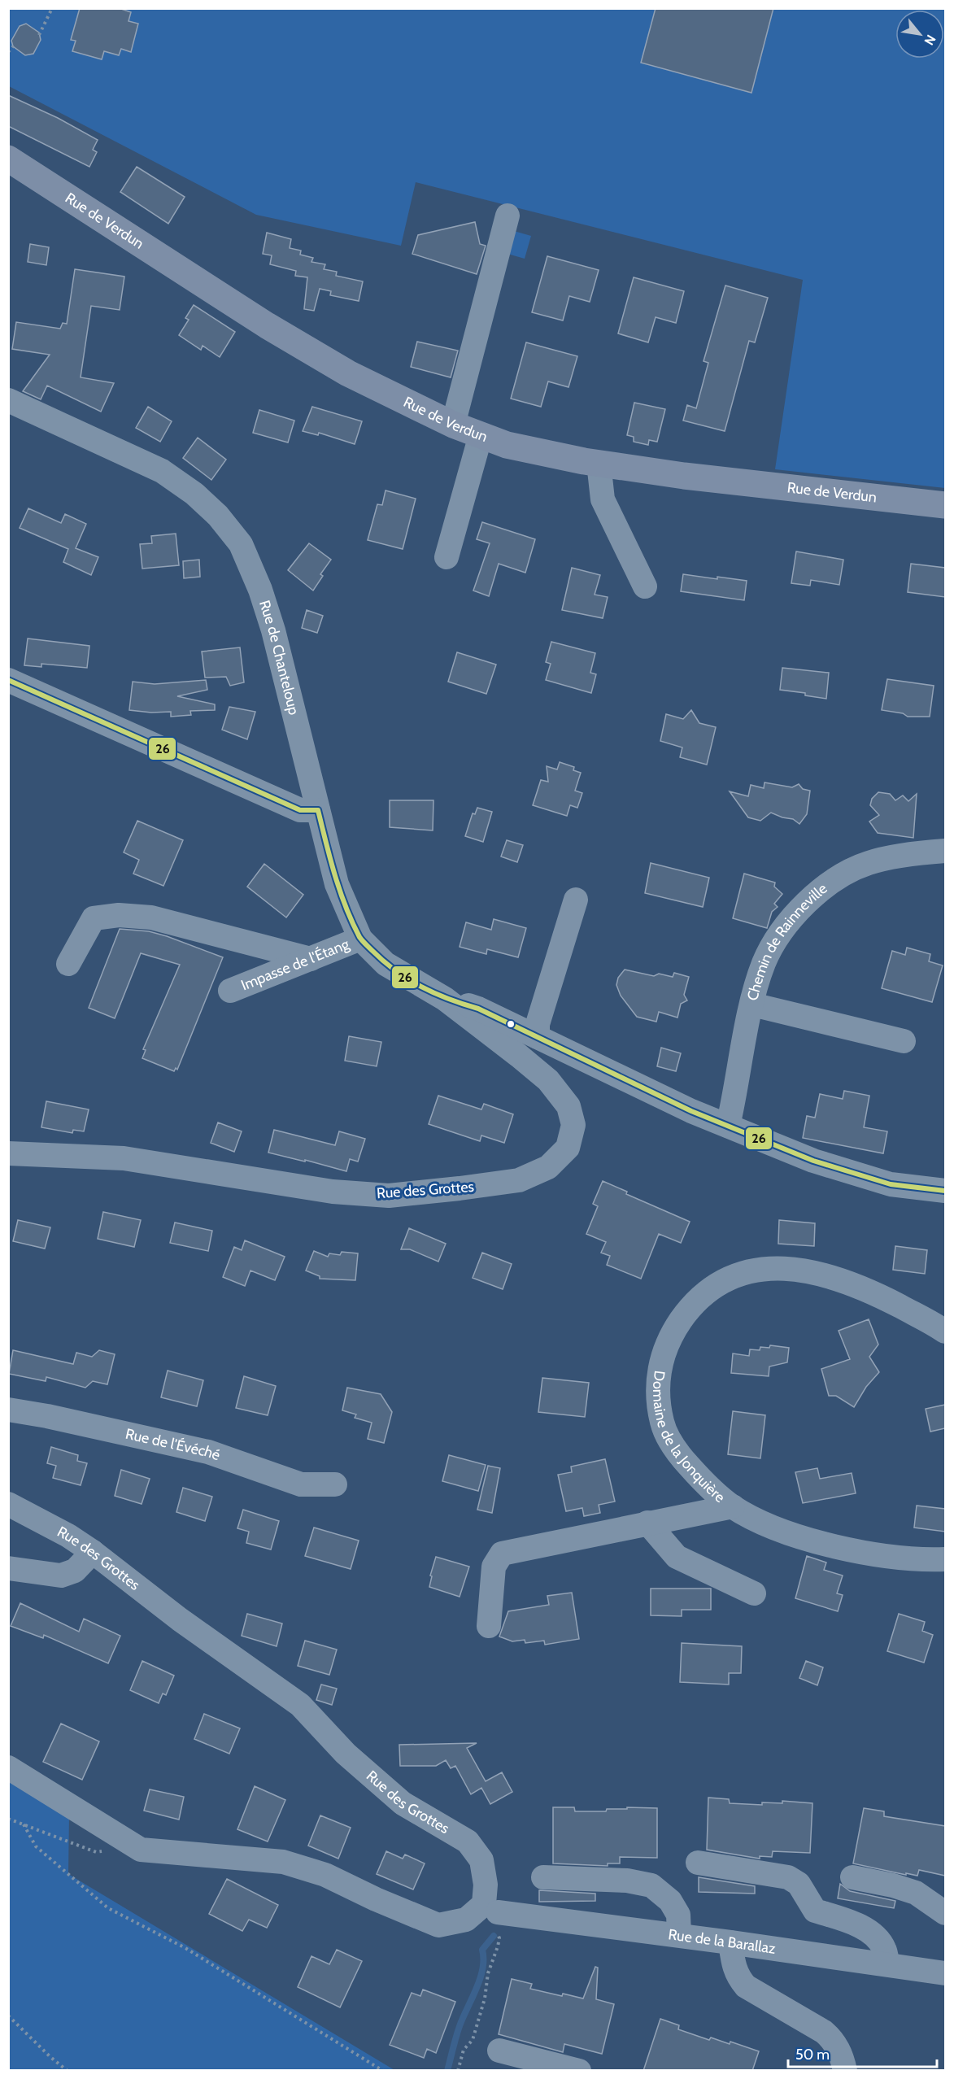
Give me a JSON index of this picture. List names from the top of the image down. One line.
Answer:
{"streets":{"main road":["Rue de Verdun"],"street":["Rue de Chanteloup","Chemin de Rainneville","Impasse de l'Étang","Rue des Grottes","Domaine de la Jonquière","Rue de l'Évéché","Rue de la Barallaz"]},"crossings":[["Rue de Chanteloup","Impasse de l'Étang"],["Rue de Chanteloup","Rue des Grottes"]],"lines":["transit line 26"],"scale_bar":"50 m","north":"bottom right"}
